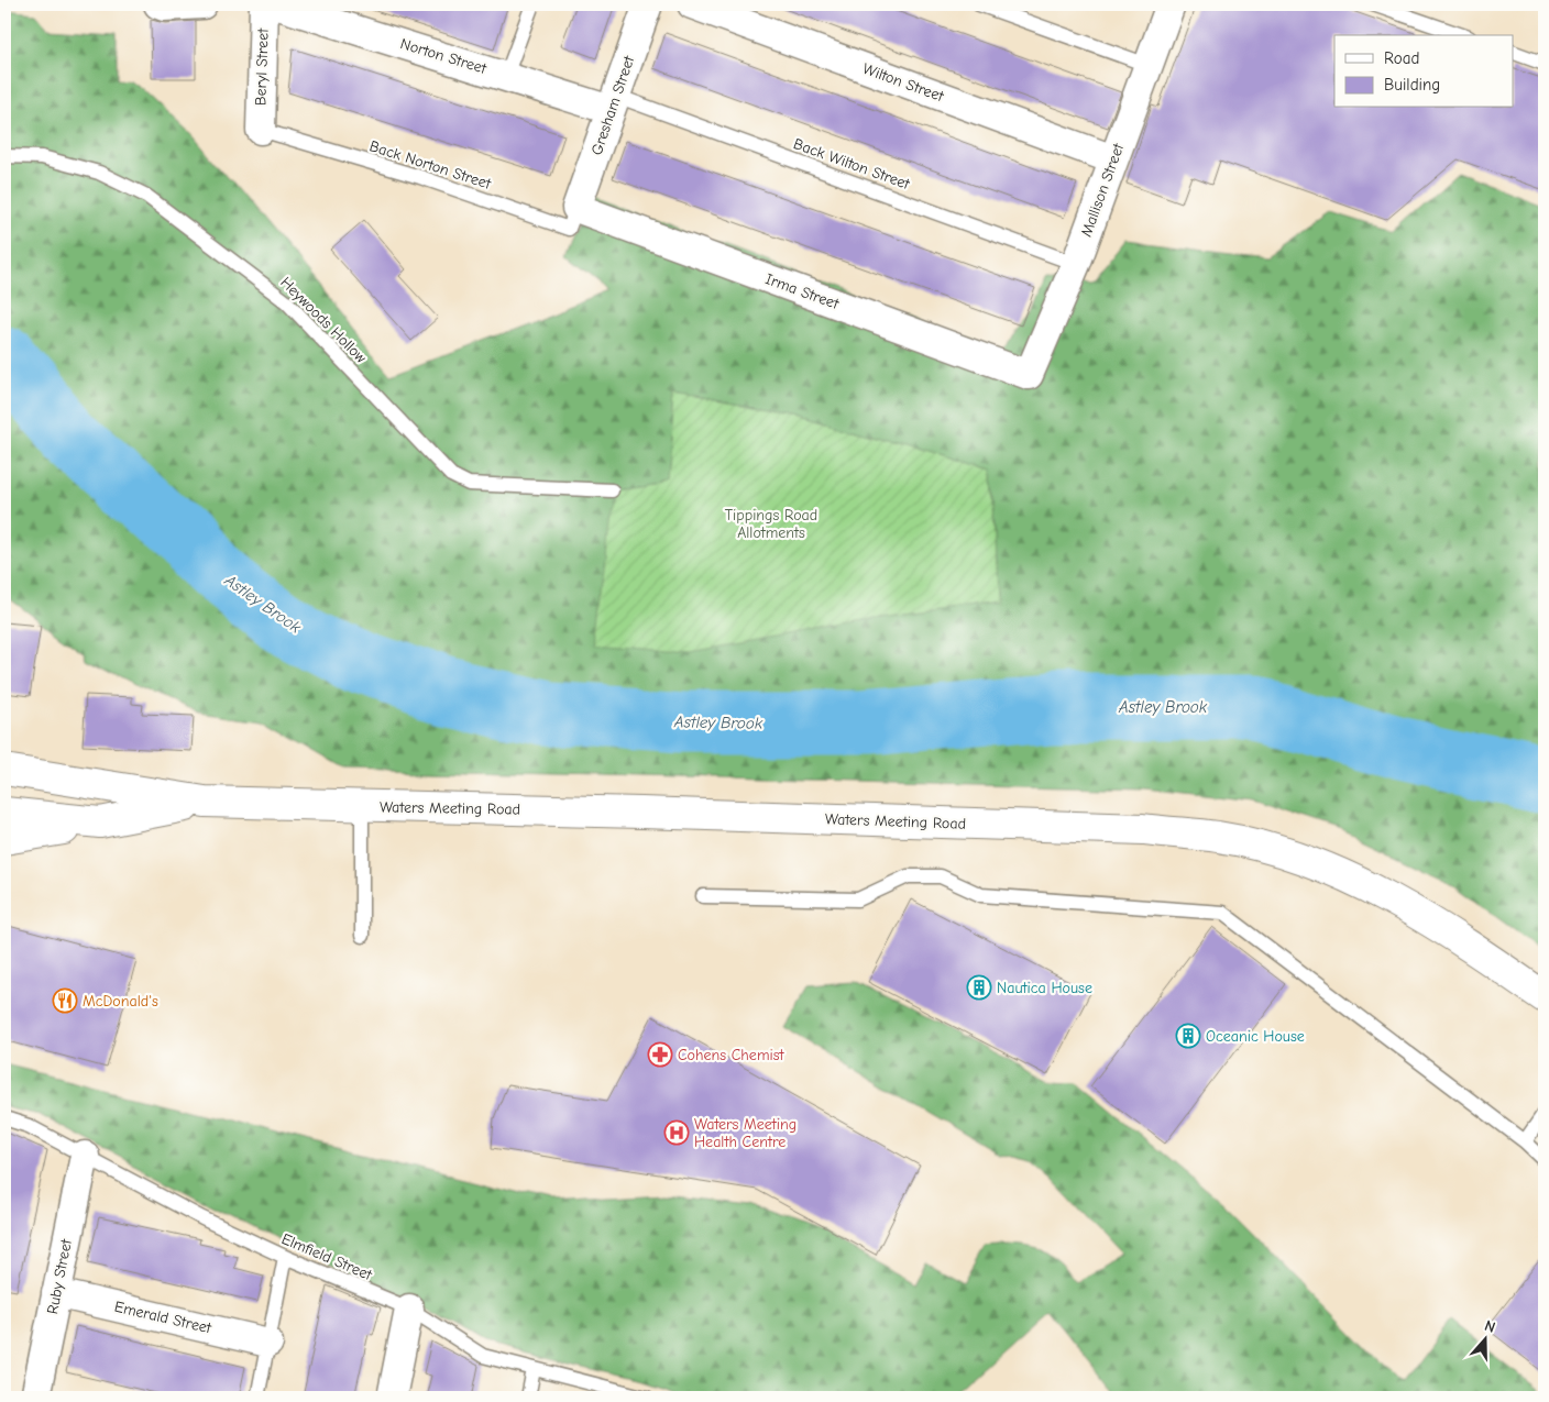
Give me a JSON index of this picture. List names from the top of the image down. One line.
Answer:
{"streets":{"street":["Norton Street","Beryl Street","Wilton Street","Gresham Street","Mallison Street","Irma Street","Waters Meeting Road","Ruby Street","Emerald Street"],"lane":["Back Wilton Street","Back Norton Street","Heywoods Hollow","Elmfield Street"]},"crossings":[["Norton Street","Gresham Street"],["Norton Street","Back Wilton Street"],["Beryl Street","Back Norton Street"],["Wilton Street","Mallison Street"],["Gresham Street","Back Wilton Street"],["Gresham Street","Back Norton Street"],["Gresham Street","Irma Street"],["Back Wilton Street","Mallison Street"],["Back Norton Street","Irma Street"],["Mallison Street","Irma Street"],["Elmfield Street","Ruby Street"],["Ruby Street","Emerald Street"]],"water":["Astley Brook"],"parks":["Tippings Road Allotments"],"places":{"building":["Nautica House","Oceanic House"],"restaurant":["McDonald's"],"pharmacy":["Cohens Chemist"],"hospital":["Waters Meeting Health Centre"]},"legend":["Road","Building"],"north":"top"}
